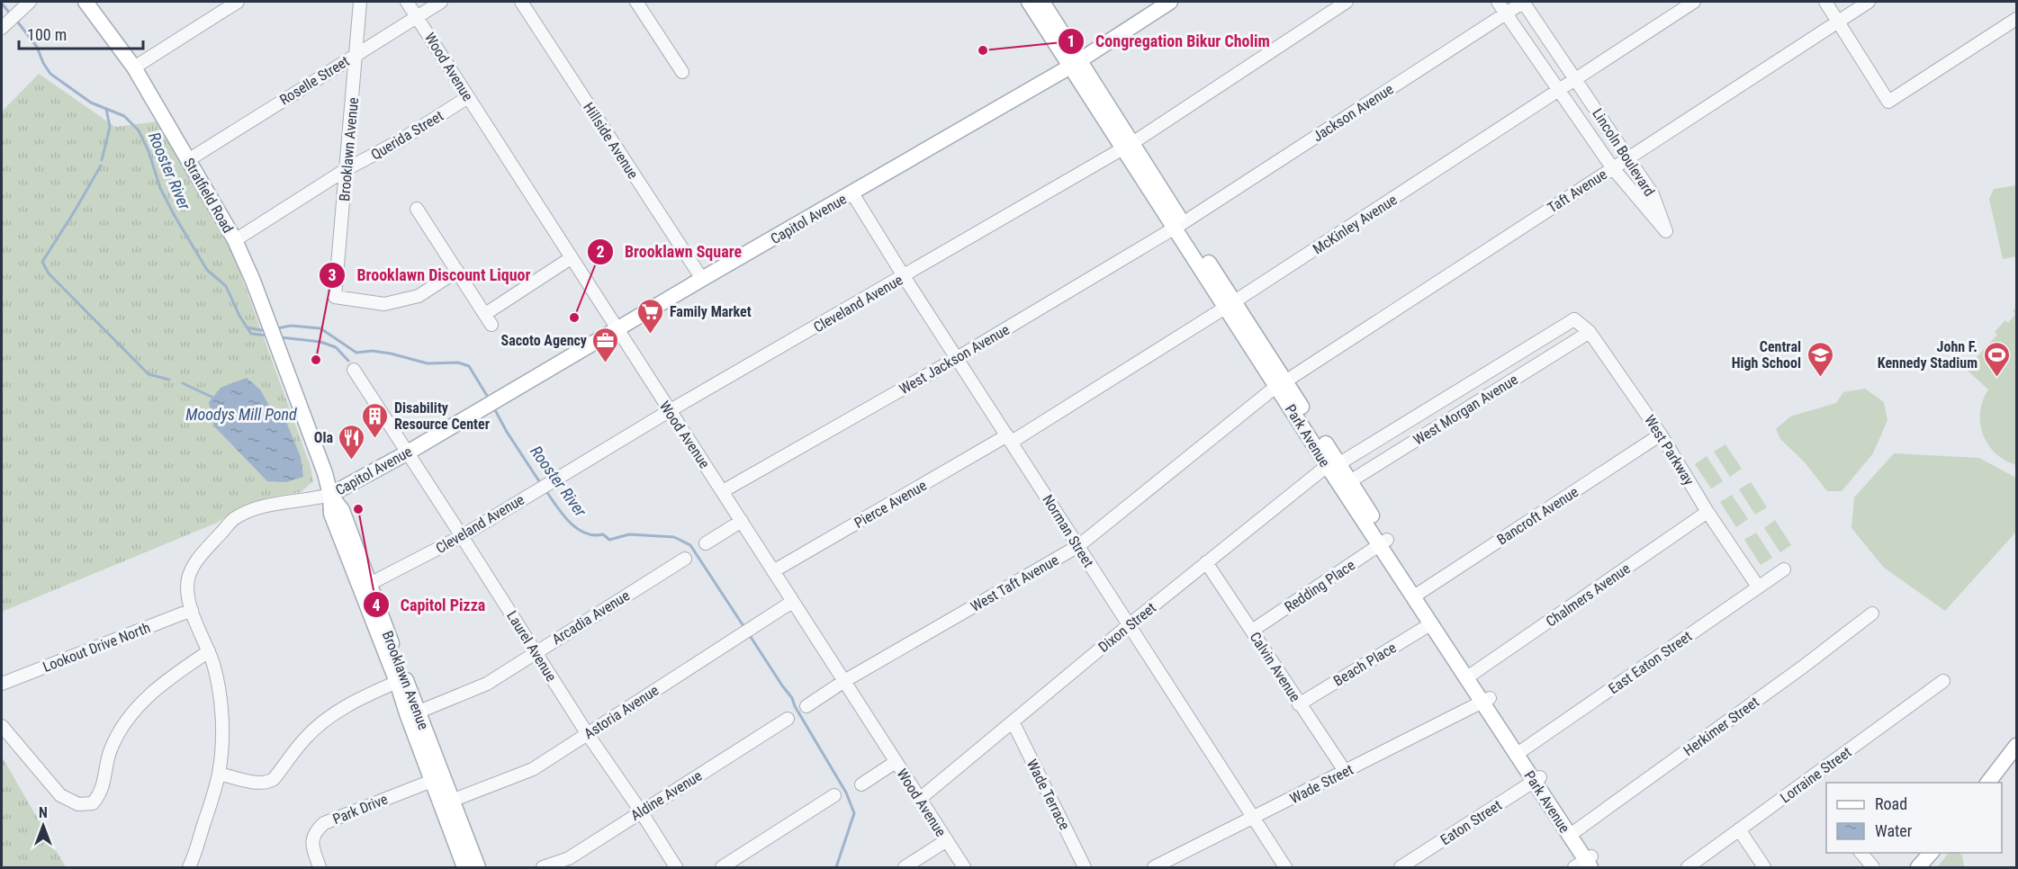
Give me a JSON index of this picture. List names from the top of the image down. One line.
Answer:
{"streets":{"main road":["Brooklawn Avenue","Stratfield Road","Capitol Avenue","Park Avenue"],"street":["Wood Avenue","Roselle Street","Jackson Avenue","Querida Street","Hillside Avenue","Lincoln Boulevard","Taft Avenue","McKinley Avenue","Cleveland Avenue","West Jackson Avenue","West Morgan Avenue","West Parkway","Pierce Avenue","Bancroft Avenue","Norman Street","West Taft Avenue","Redding Place","Chalmers Avenue","Arcadia Avenue","Dixon Street","Laurel Avenue","Lookout Drive North","East Eaton Street","Beach Place","Calvin Avenue","Astoria Avenue","Herkimer Street","Lorraine Street","Wade Street","Wade Terrace","Aldine Avenue","Park Drive","Eaton Street"]},"crossings":[["Wood Avenue","Roselle Street"],["Wood Avenue","Querida Street"],["Wood Avenue","Capitol Avenue"],["Wood Avenue","Cleveland Avenue"],["Wood Avenue","West Jackson Avenue"],["Wood Avenue","Pierce Avenue"],["Wood Avenue","West Taft Avenue"],["Wood Avenue","Dixon Street"],["Wood Avenue","Astoria Avenue"],["Roselle Street","Brooklawn Avenue"],["Roselle Street","Stratfield Road"],["Jackson Avenue","Lincoln Boulevard"],["Jackson Avenue","West Jackson Avenue"],["Jackson Avenue","Park Avenue"],["Querida Street","Brooklawn Avenue"],["Querida Street","Stratfield Road"],["Hillside Avenue","Capitol Avenue"],["Brooklawn Avenue","Stratfield Road"],["Brooklawn Avenue","Capitol Avenue"],["Brooklawn Avenue","Cleveland Avenue"],["Brooklawn Avenue","Arcadia Avenue"],["Brooklawn Avenue","Astoria Avenue"],["Brooklawn Avenue","Park Drive"],["Lincoln Boulevard","Taft Avenue"],["Lincoln Boulevard","McKinley Avenue"],["Taft Avenue","Park Avenue"],["Taft Avenue","West Taft Avenue"],["Capitol Avenue","Park Avenue"],["Capitol Avenue","Norman Street"],["Capitol Avenue","Laurel Avenue"],["McKinley Avenue","Park Avenue"],["McKinley Avenue","Pierce Avenue"],["McKinley Avenue","Norman Street"],["Cleveland Avenue","Park Avenue"],["Cleveland Avenue","Norman Street"],["Cleveland Avenue","Laurel Avenue"],["West Jackson Avenue","Park Avenue"],["West Jackson Avenue","Norman Street"],["West Morgan Avenue","Park Avenue"],["West Morgan Avenue","West Parkway"],["West Morgan Avenue","Dixon Street"],["Park Avenue","Bancroft Avenue"],["Park Avenue","West Taft Avenue"],["Park Avenue","Redding Place"],["Park Avenue","Chalmers Avenue"],["Park Avenue","Dixon Street"],["Park Avenue","East Eaton Street"],["Park Avenue","Beach Place"],["Park Avenue","Herkimer Street"],["Park Avenue","Wade Street"],["Park Avenue","Eaton Street"],["West Parkway","Bancroft Avenue"],["West Parkway","Chalmers Avenue"],["West Parkway","East Eaton Street"],["Pierce Avenue","Norman Street"],["Norman Street","West Taft Avenue"],["Norman Street","Dixon Street"],["Norman Street","Wade Street"],["Redding Place","Calvin Avenue"],["Arcadia Avenue","Laurel Avenue"],["Dixon Street","Calvin Avenue"],["Dixon Street","Wade Terrace"],["Laurel Avenue","Astoria Avenue"],["Laurel Avenue","Aldine Avenue"],["Beach Place","Calvin Avenue"],["Calvin Avenue","Wade Street"]],"water":["Rooster River","Moodys Mill Pond"],"places":{"other":["Congregation Bikur Cholim","Brooklawn Square","Brooklawn Discount Liquor","Capitol Pizza"],"supermarket":["Family Market"],"office":["Sacoto Agency"],"school or university":["Central High School"],"sports":["John F. Kennedy Stadium"],"building":["Disability Resource Center"],"restaurant":["Ola"]},"legend":["Road","Water"],"scale_bar":"100 m","north":"top"}
